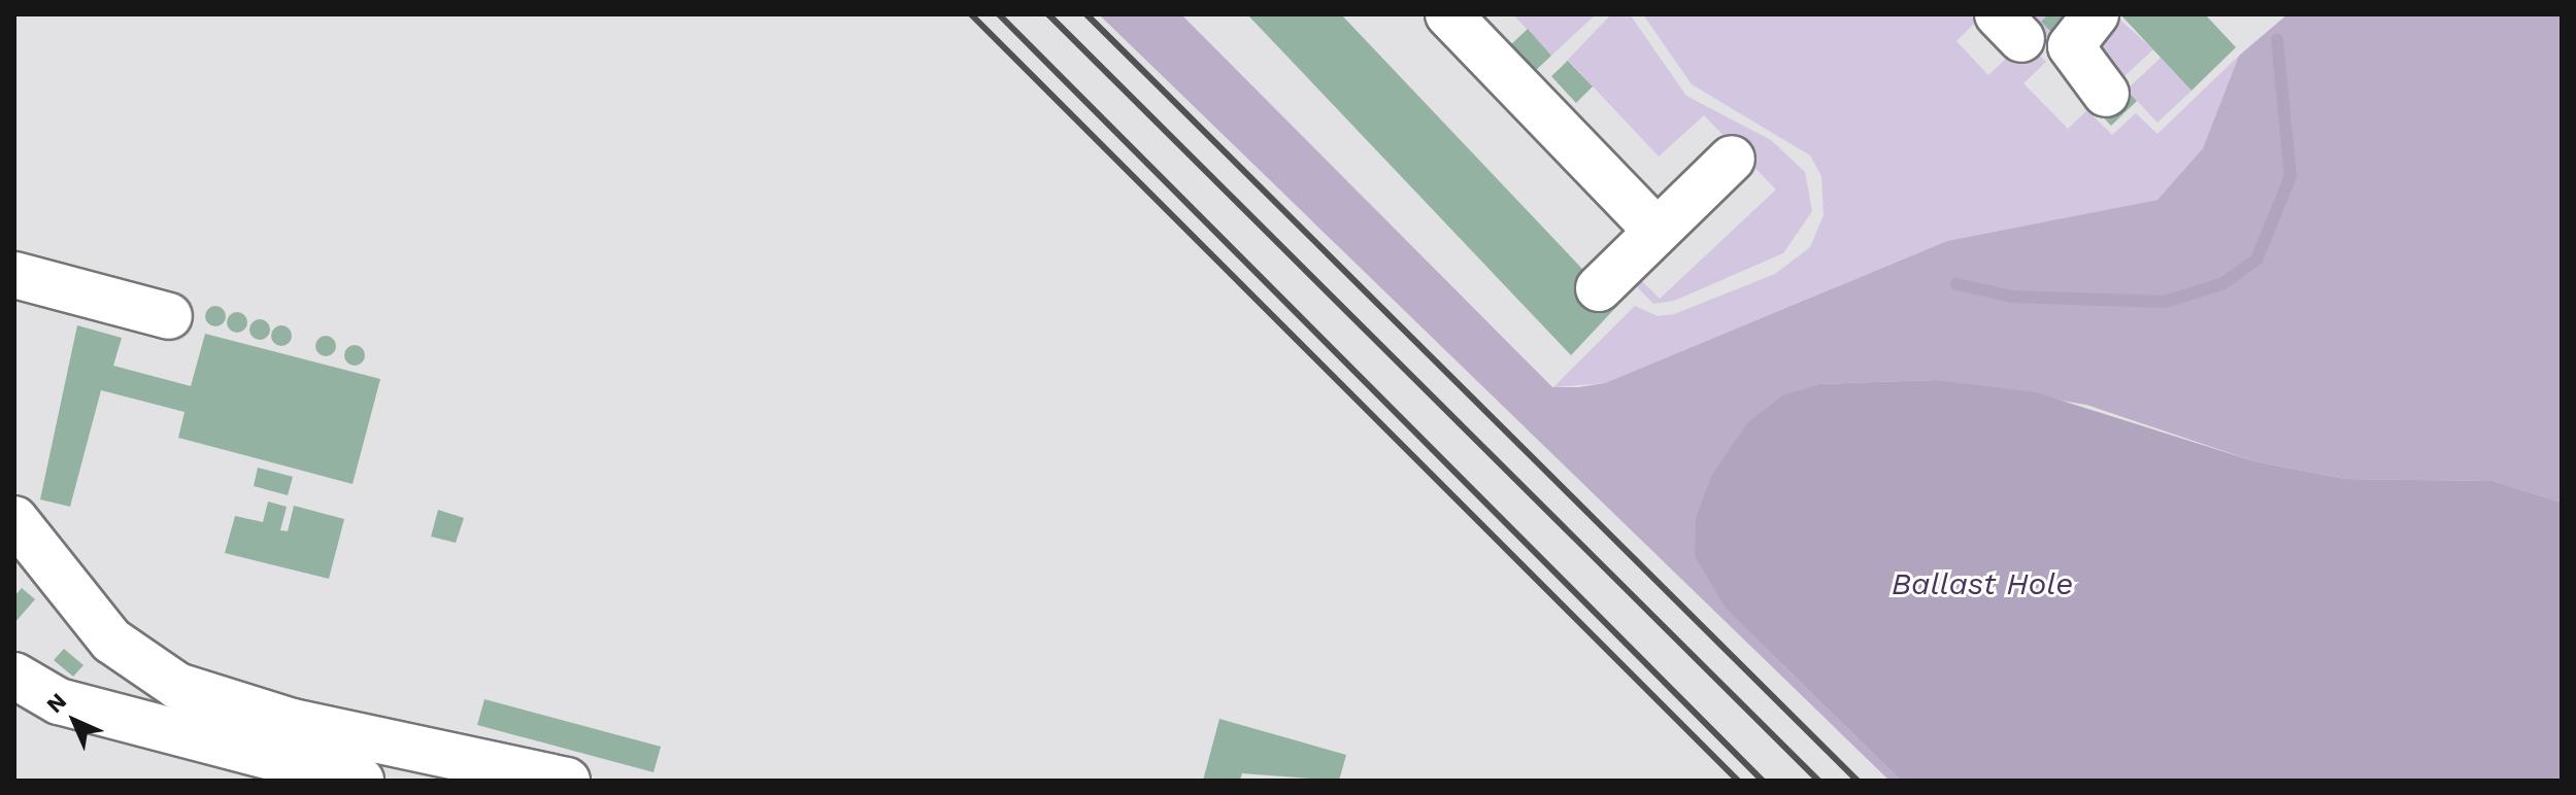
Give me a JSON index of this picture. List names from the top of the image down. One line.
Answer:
{"water":["Ballast Hole"],"north":"top left"}
